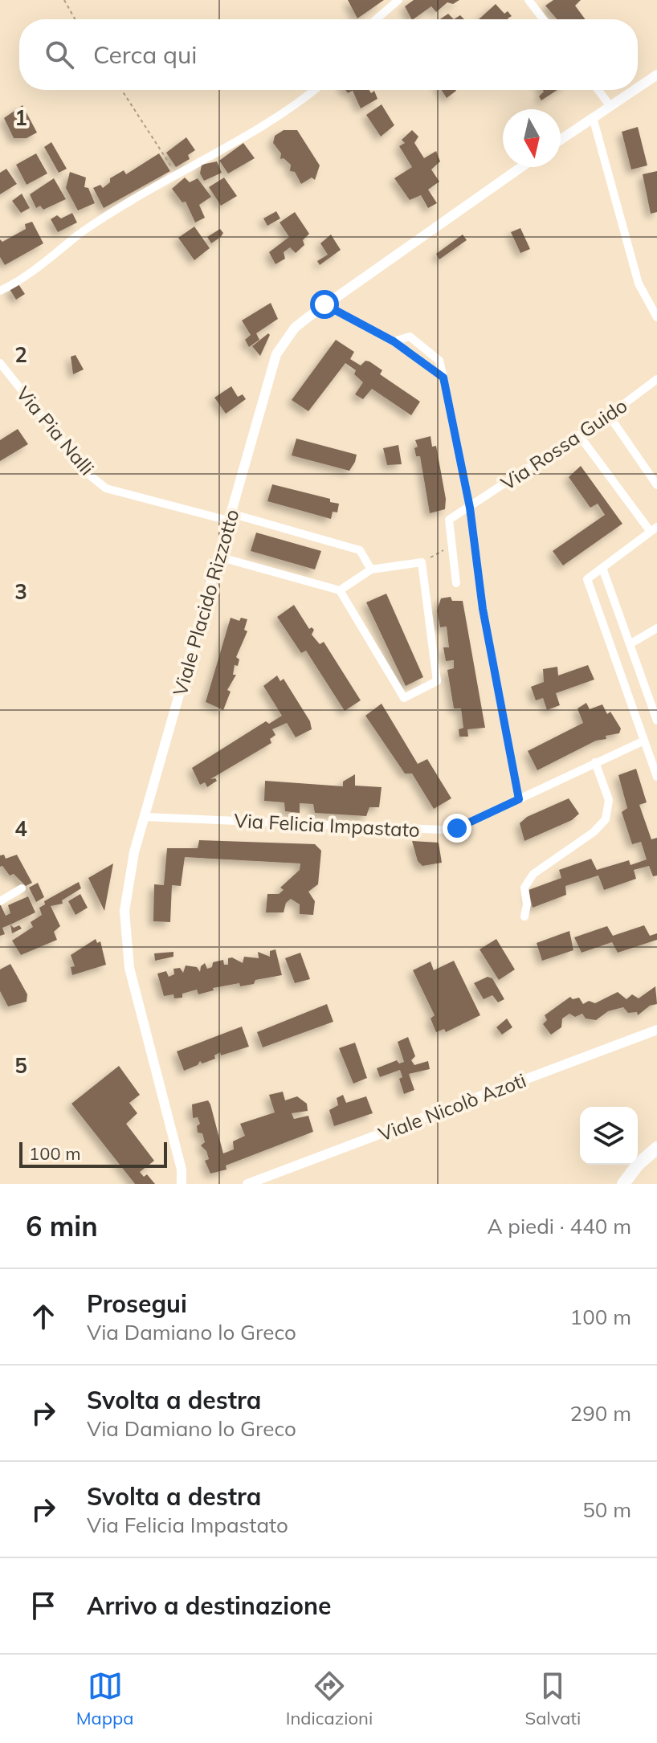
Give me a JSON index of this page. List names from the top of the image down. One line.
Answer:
{"streets":{"street":["Via Pia Nalli","Via Rossa Guido","Viale Placido Rizzotto","Via Felicia Impastato","Viale Nicolò Azoti"]},"crossings":[["Via Pia Nalli","Viale Placido Rizzotto"],["Viale Placido Rizzotto","Via Felicia Impastato"]],"scale_bar":"100 m","north":"bottom","page":{"search":"Cerca qui","scale":"100 m","heading":["6 min","A piedi · 440 m"],"list":[["Prosegui","Via Damiano lo Greco","100 m"],["Svolta a destra","Via Damiano lo Greco","290 m"],["Svolta a destra","Via Felicia Impastato","50 m"],"Arrivo a destinazione"],"nav":["Mappa","Indicazioni","Salvati"]},"grid":{"rows":["1","2","3","4","5"]}}
